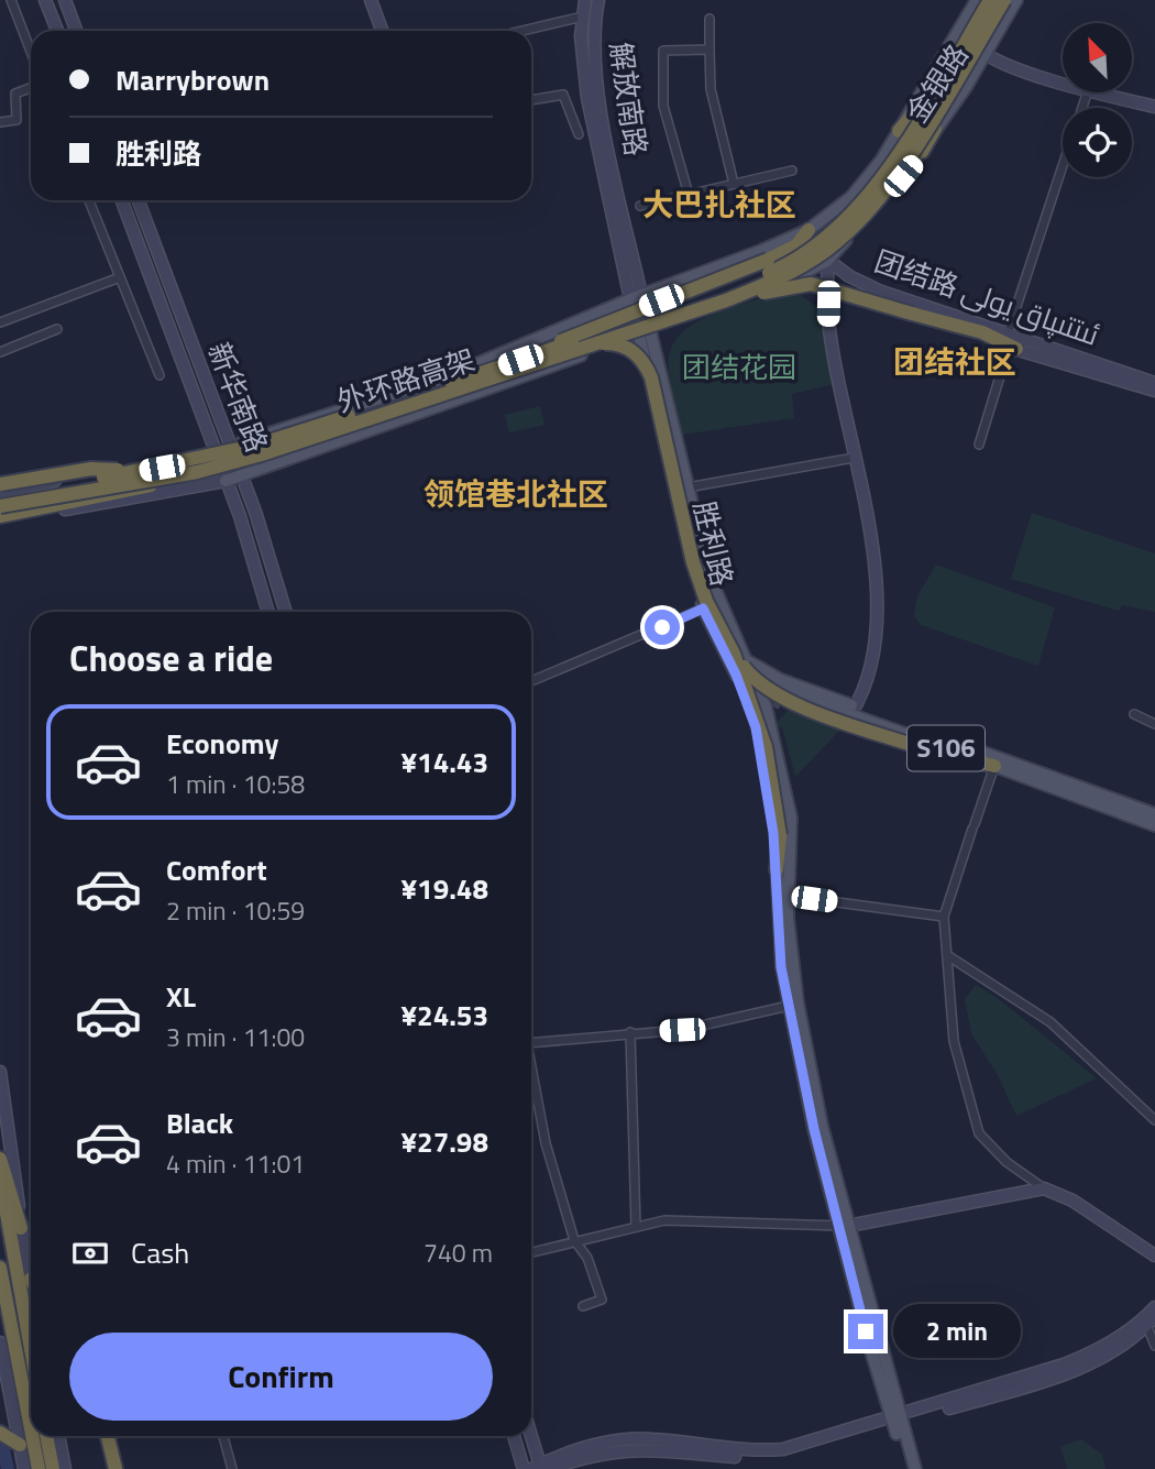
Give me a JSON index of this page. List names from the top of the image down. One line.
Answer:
{"streets":{"highway":["外环路高架"],"main road":["金银路","胜利路","S106"],"street":["解放南路","团结路 ئىتتىپاق يولى","新华南路"]},"crossings":[["金银路","团结路 ئىتتىپاق يولى"],["胜利路","S106"]],"districts":["大巴扎社区","团结社区","领馆巷北社区"],"parks":["团结花园"],"north":"top left","page":{"banner":["Marrybrown","胜利路"],"heading":"Choose a ride","list":[{"name":"Economy","note":"1 min · 10:58","value":"¥14.43"},{"name":"Comfort","note":"2 min · 10:59","value":"¥19.48"},{"name":"XL","note":"3 min · 11:00","value":"¥24.53"},{"name":"Black","note":"4 min · 11:01","value":"¥27.98"}],"pay":["Cash","740 m"],"bubble":"2 min","buttons":"Confirm"}}
